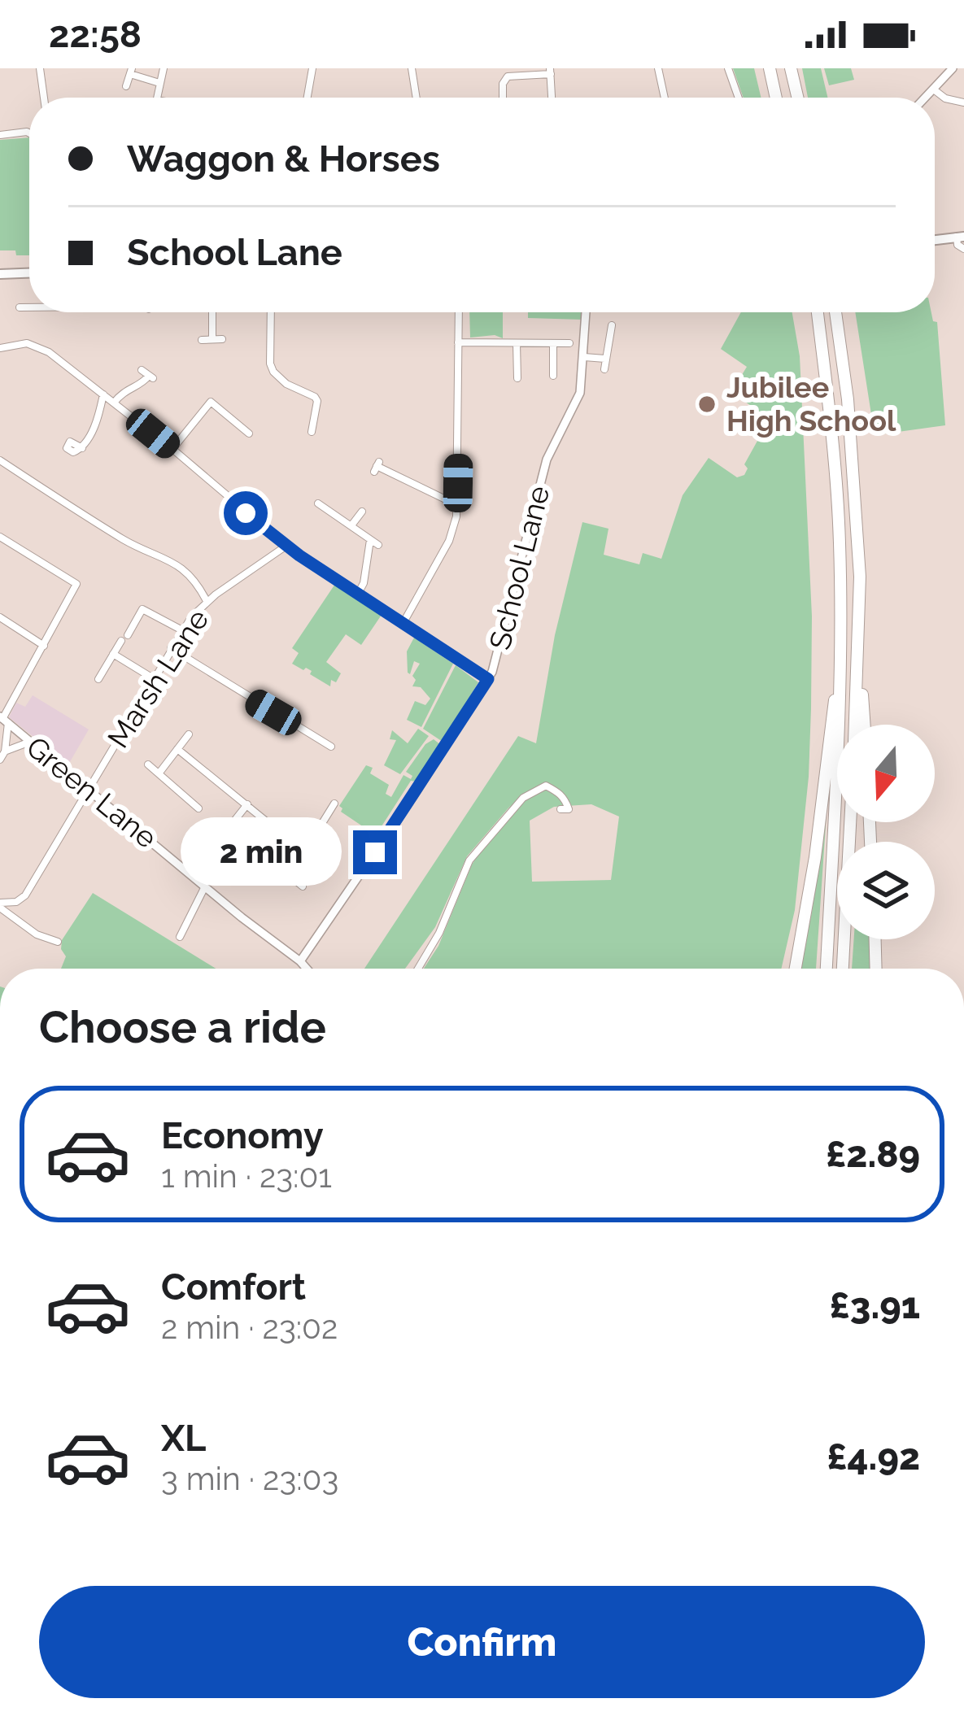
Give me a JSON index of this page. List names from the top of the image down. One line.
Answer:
{"streets":{"street":["School Lane","Marsh Lane","Green Lane"]},"crossings":[["School Lane","Green Lane"],["Marsh Lane","Green Lane"]],"places":["Jubilee High School"],"north":"bottom","page":{"status":"22:58","banner":["Waggon & Horses","School Lane"],"bubble":"2 min","heading":"Choose a ride","list":[{"name":"Economy","note":"1 min · 23:01","value":"£2.89"},{"name":"Comfort","note":"2 min · 23:02","value":"£3.91"},{"name":"XL","note":"3 min · 23:03","value":"£4.92"}],"buttons":"Confirm"}}
